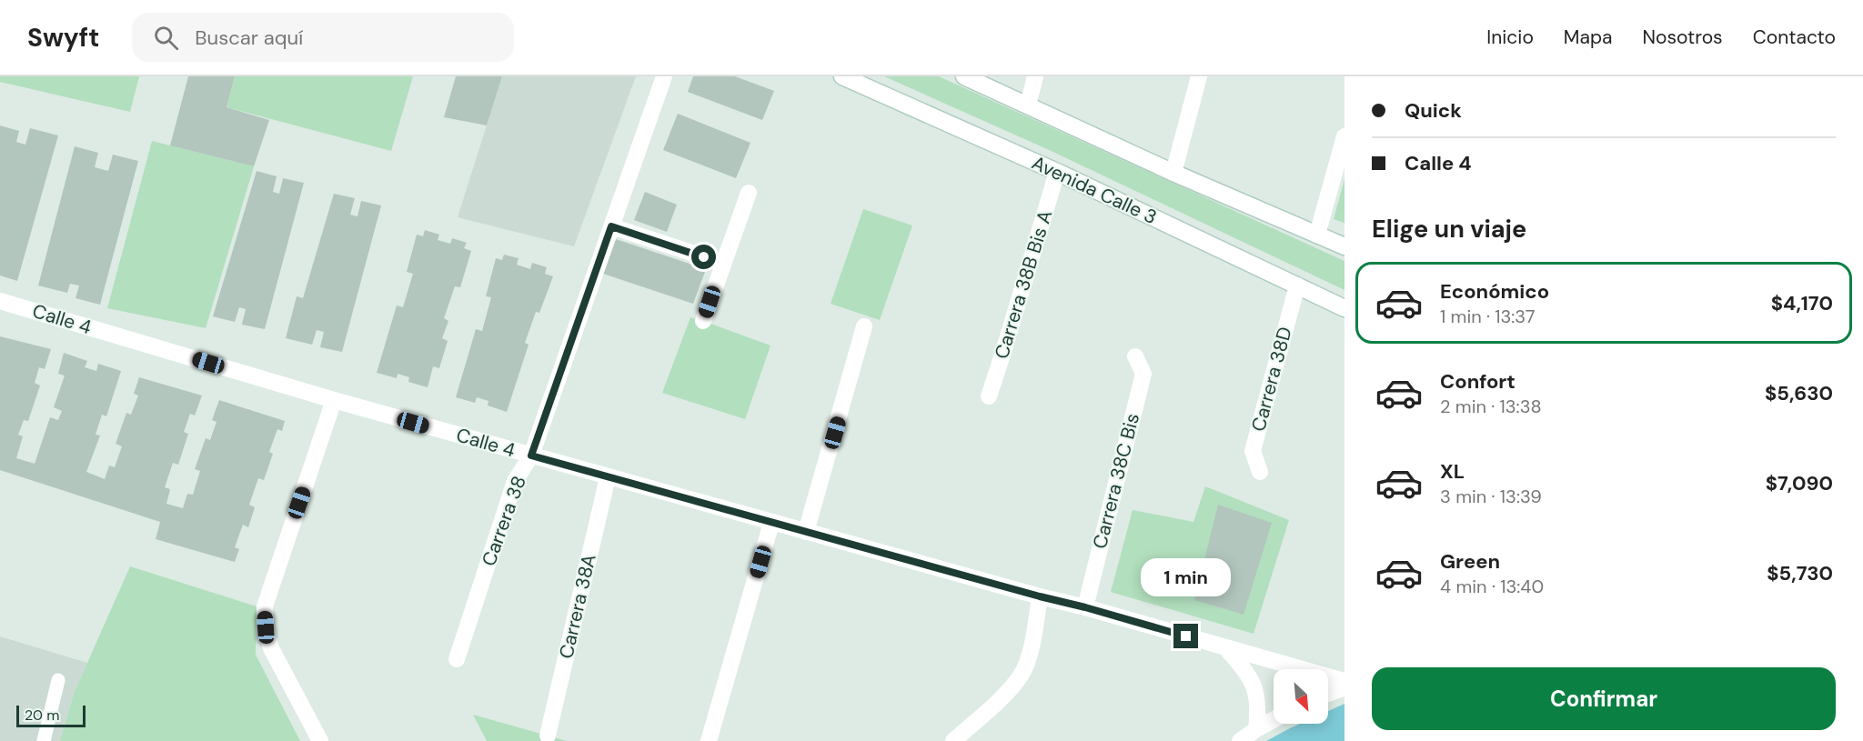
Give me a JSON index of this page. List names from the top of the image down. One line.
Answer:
{"streets":{"street":["Avenida Calle 3","Carrera 38B Bis A","Calle 4","Carrera 38D","Carrera 38C Bis","Carrera 38","Carrera 38A"]},"crossings":[["Avenida Calle 3","Carrera 38B Bis A"],["Avenida Calle 3","Carrera 38D"],["Calle 4","Carrera 38C Bis"],["Calle 4","Carrera 38"],["Calle 4","Carrera 38A"]],"scale_bar":"20 m","north":"bottom right","page":{"header":"Swyft","search":"Buscar aquí","nav":["Inicio","Mapa","Nosotros","Contacto"],"banner":["Quick","Calle 4"],"heading":"Elige un viaje","list":[{"name":"Económico","note":"1 min · 13:37","value":"$4,170"},{"name":"Confort","note":"2 min · 13:38","value":"$5,630"},{"name":"XL","note":"3 min · 13:39","value":"$7,090"},{"name":"Green","note":"4 min · 13:40","value":"$5,730"}],"bubble":"1 min","buttons":"Confirmar","scale":"20 m"}}
